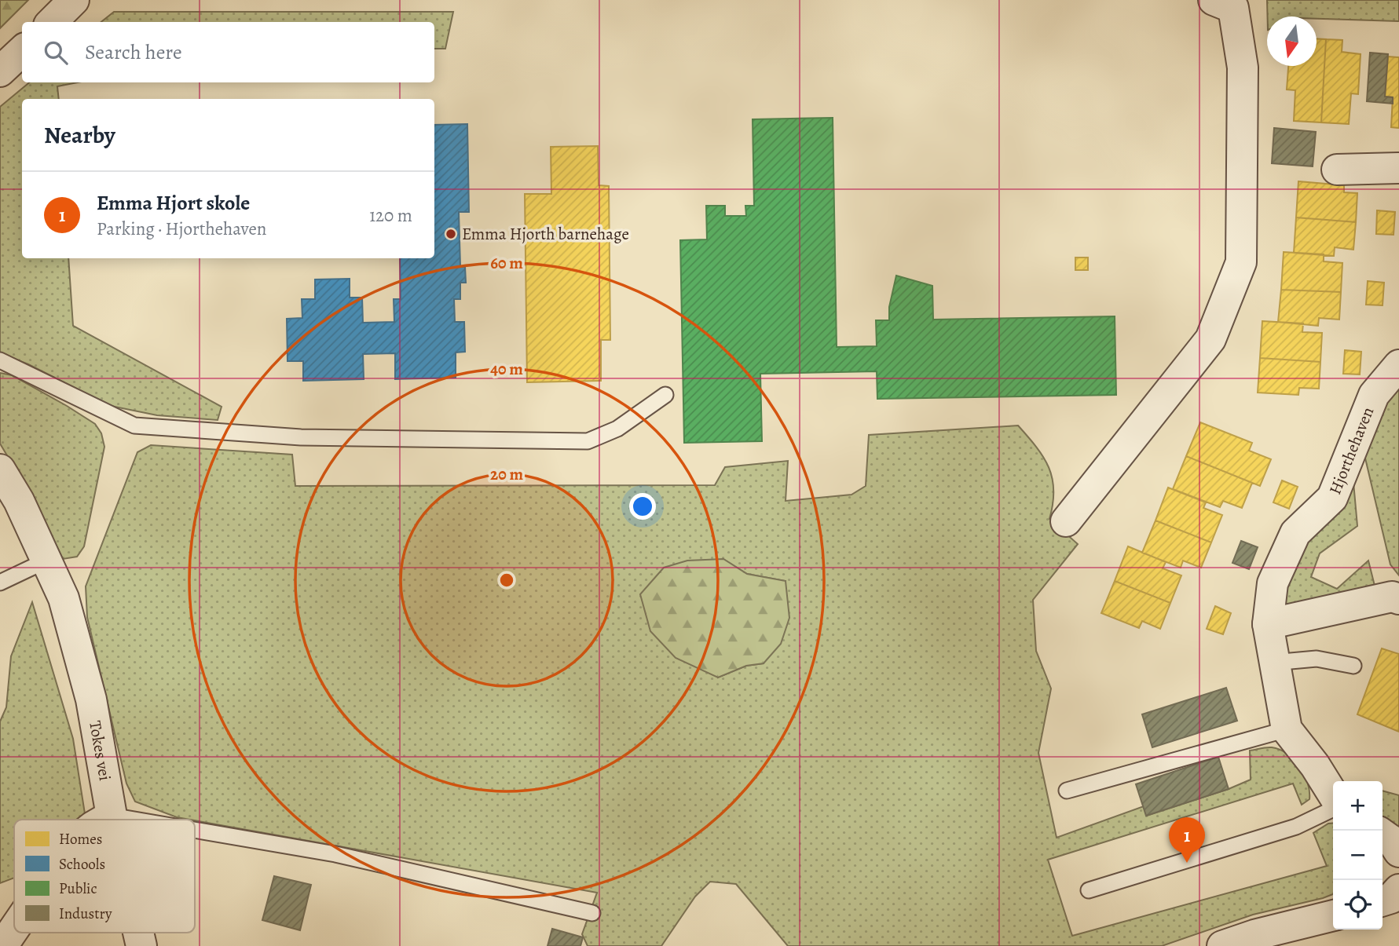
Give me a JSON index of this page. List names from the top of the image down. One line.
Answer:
{"streets":{"street":["Hjorthehaven","Tokes vei"]},"places":["Emma Hjorth barnehage"],"legend":["Homes","Schools","Public","Industry"],"north":"bottom","page":{"search":"Search here","heading":"Nearby","list":[{"mark":"1","name":"Emma Hjort skole","note":"Parking · Hjorthehaven","value":"120 m"}],"map_buttons":["+","−"],"pins":"1"},"rings":["60 m","40 m","20 m"]}
